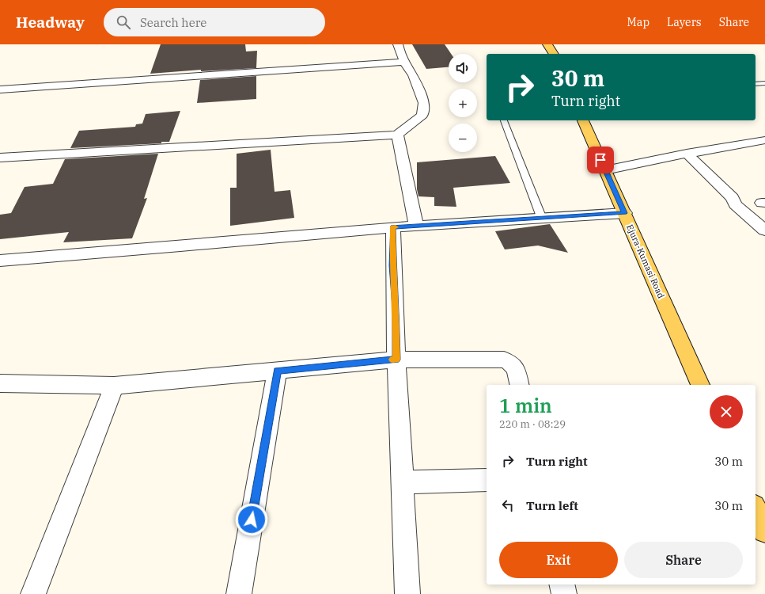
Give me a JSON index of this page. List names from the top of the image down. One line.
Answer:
{"streets":{"main road":["Ejura-Kumasi Road"]},"page":{"header":"Headway","search":"Search here","nav":["Map","Layers","Share"],"map_buttons":["+","−"],"turn":["30 m","Turn right"],"heading":["1 min","220 m · 08:29"],"list":[{"name":"Turn right","value":"30 m"},{"name":"Turn left","value":"30 m"}],"buttons":["Exit","Share"]}}
